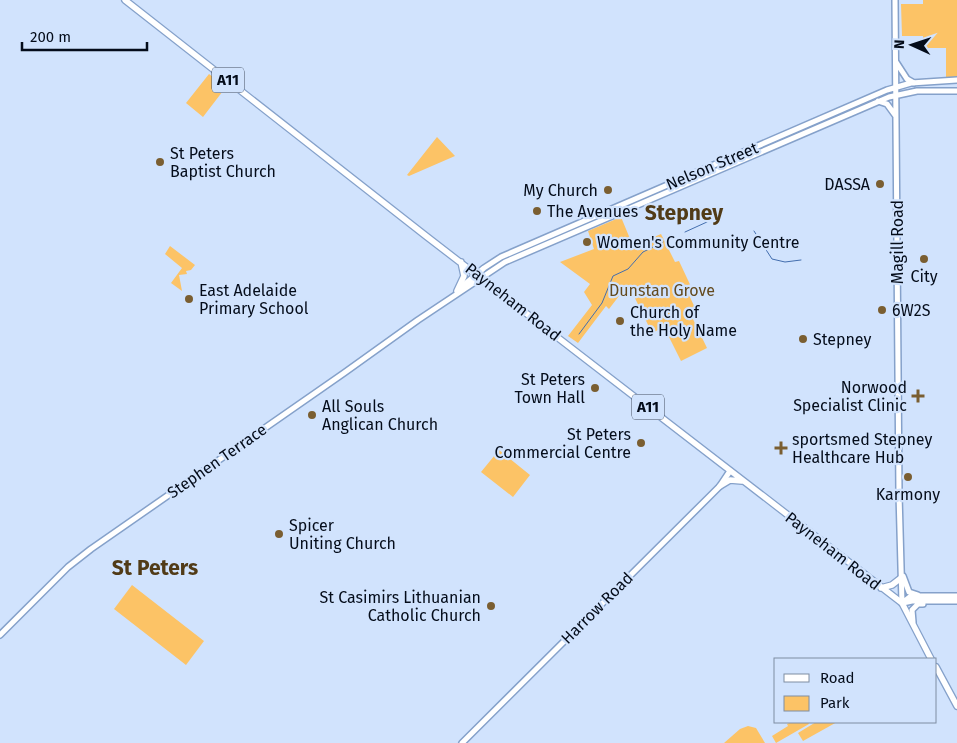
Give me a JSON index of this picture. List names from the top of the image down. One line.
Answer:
{"streets":{"main road":["A11","Nelson Street","Magill Road","Payneham Road","Stephen Terrace","Harrow Road"]},"crossings":[["A11","Magill Road"],["A11","Payneham Road"],["Nelson Street","Magill Road"],["Nelson Street","Payneham Road"],["Nelson Street","Stephen Terrace"],["Magill Road","Payneham Road"],["Payneham Road","Stephen Terrace"],["Payneham Road","Harrow Road"]],"districts":["Stepney","St Peters"],"parks":["Dunstan Grove"],"places":{"other":["St Peters Baptist Church","DASSA","My Church","The Avenues","Women's Community Centre","City","East Adelaide Primary School","6W2S","Church of the Holy Name","Stepney","St Peters Town Hall","All Souls Anglican Church","St Peters Commercial Centre","Karmony","Spicer Uniting Church","St Casimirs Lithuanian Catholic Church"],"health":["Norwood Specialist Clinic","sportsmed Stepney Healthcare Hub"]},"legend":["Road","Park"],"scale_bar":"200 m","north":"left"}
